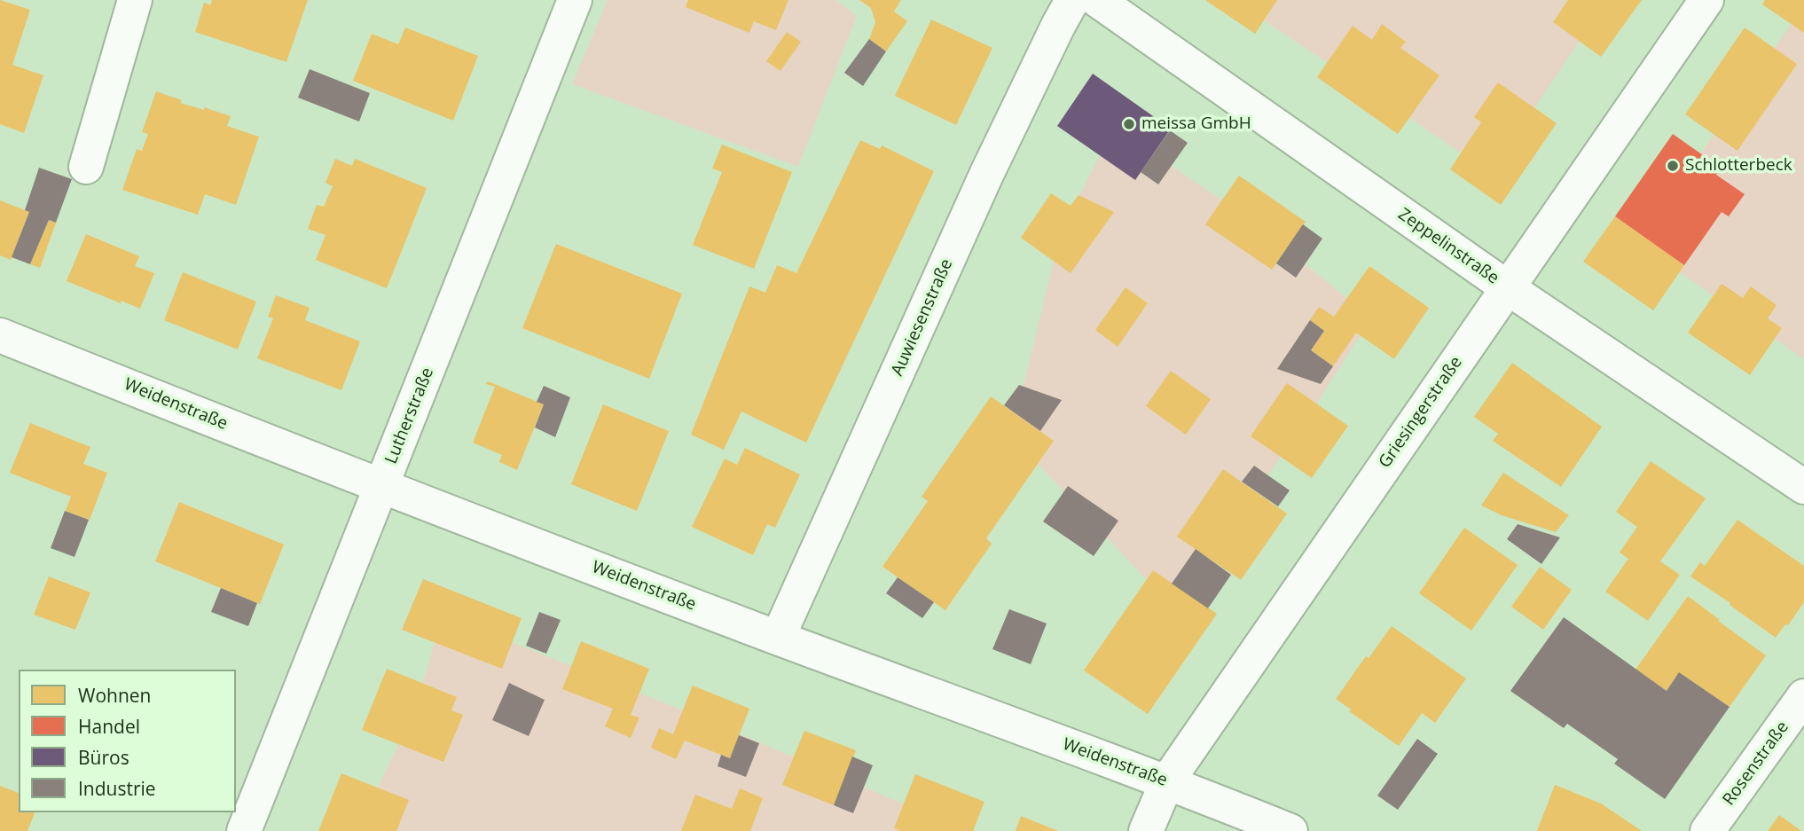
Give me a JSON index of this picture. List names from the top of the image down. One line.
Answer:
{"streets":{"street":["Zeppelinstraße","Auwiesenstraße","Weidenstraße","Griesingerstraße","Lutherstraße","Rosenstraße"]},"crossings":[["Zeppelinstraße","Griesingerstraße"],["Auwiesenstraße","Weidenstraße"],["Weidenstraße","Griesingerstraße"],["Weidenstraße","Lutherstraße"]],"places":["meissa GmbH","Schlotterbeck"],"legend":["Wohnen","Handel","Büros","Industrie"]}
